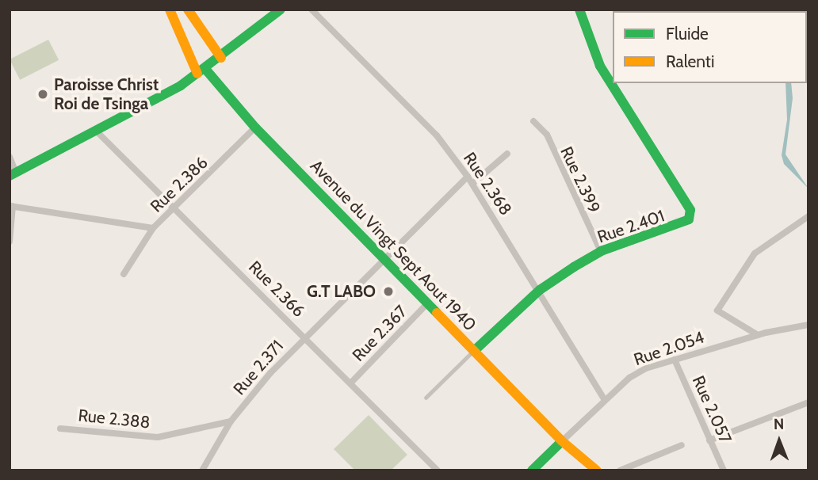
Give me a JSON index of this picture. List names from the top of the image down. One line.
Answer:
{"streets":{"main road":["Rue 2.401","Avenue du Vingt Sept Aout 1940"],"street":["Rue 2.399","Rue 2.368","Rue 2.386","Rue 2.366","Rue 2.367","Rue 2.054","Rue 2.371","Rue 2.057","Rue 2.388"]},"crossings":[["Rue 2.399","Rue 2.401"],["Rue 2.368","Rue 2.401"],["Rue 2.368","Rue 2.054"],["Rue 2.368","Rue 2.371"],["Rue 2.386","Avenue du Vingt Sept Aout 1940"],["Rue 2.386","Rue 2.366"],["Rue 2.401","Avenue du Vingt Sept Aout 1940"],["Avenue du Vingt Sept Aout 1940","Rue 2.367"],["Avenue du Vingt Sept Aout 1940","Rue 2.054"],["Avenue du Vingt Sept Aout 1940","Rue 2.371"],["Rue 2.366","Rue 2.367"],["Rue 2.366","Rue 2.371"],["Rue 2.054","Rue 2.057"],["Rue 2.371","Rue 2.388"]],"places":["Paroisse Christ Roi de Tsinga","G.T LABO"],"legend":["Fluide","Ralenti"],"north":"top"}
